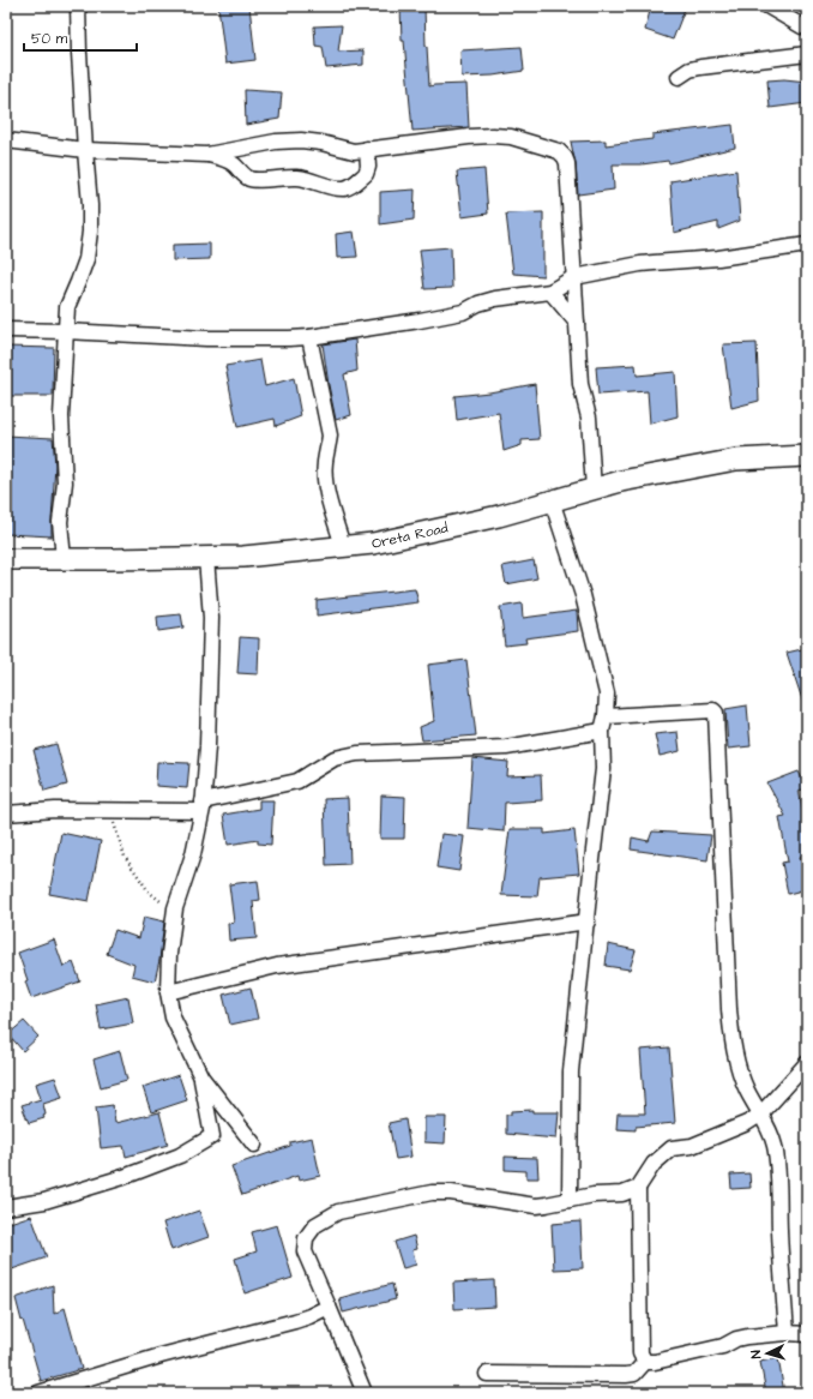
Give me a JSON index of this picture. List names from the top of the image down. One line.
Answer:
{"streets":{"street":["Oreta Road"]},"scale_bar":"50 m","north":"left"}
